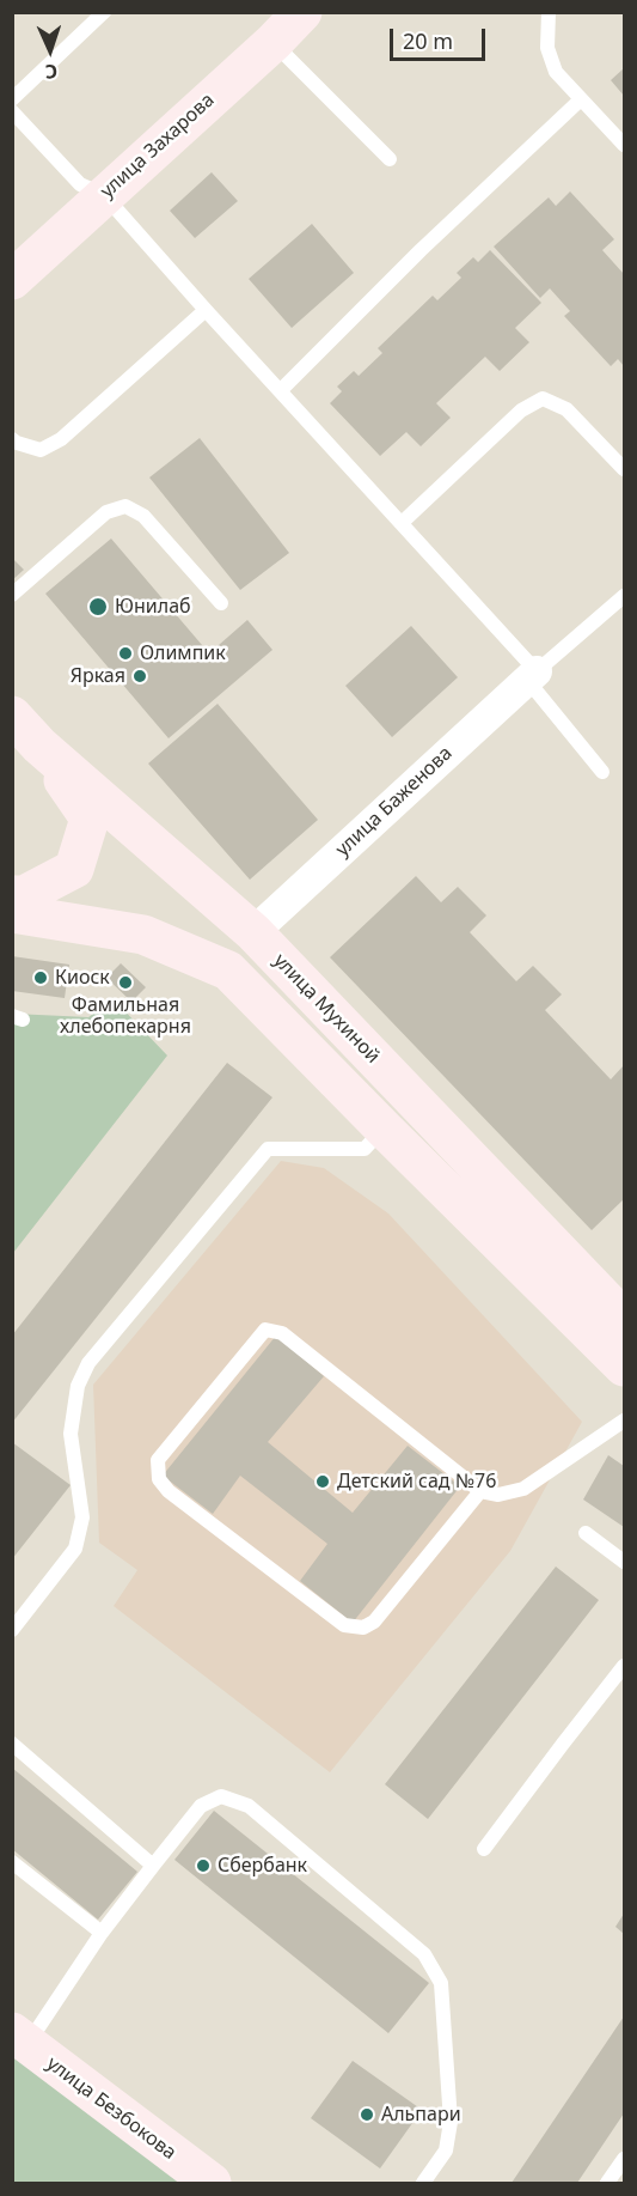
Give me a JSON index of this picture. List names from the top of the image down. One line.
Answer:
{"streets":{"main road":["улица Захарова","улица Мухиной","улица Безбокова"],"street":["улица Баженова"]},"crossings":[["улица Баженова","улица Мухиной"]],"places":["Юнилаб","Олимпик","Яркая","Киоск","Фамильная хлебопекарня","Детский сад №76","Сбербанк","Альпари"],"scale_bar":"20 m","north":"bottom"}
